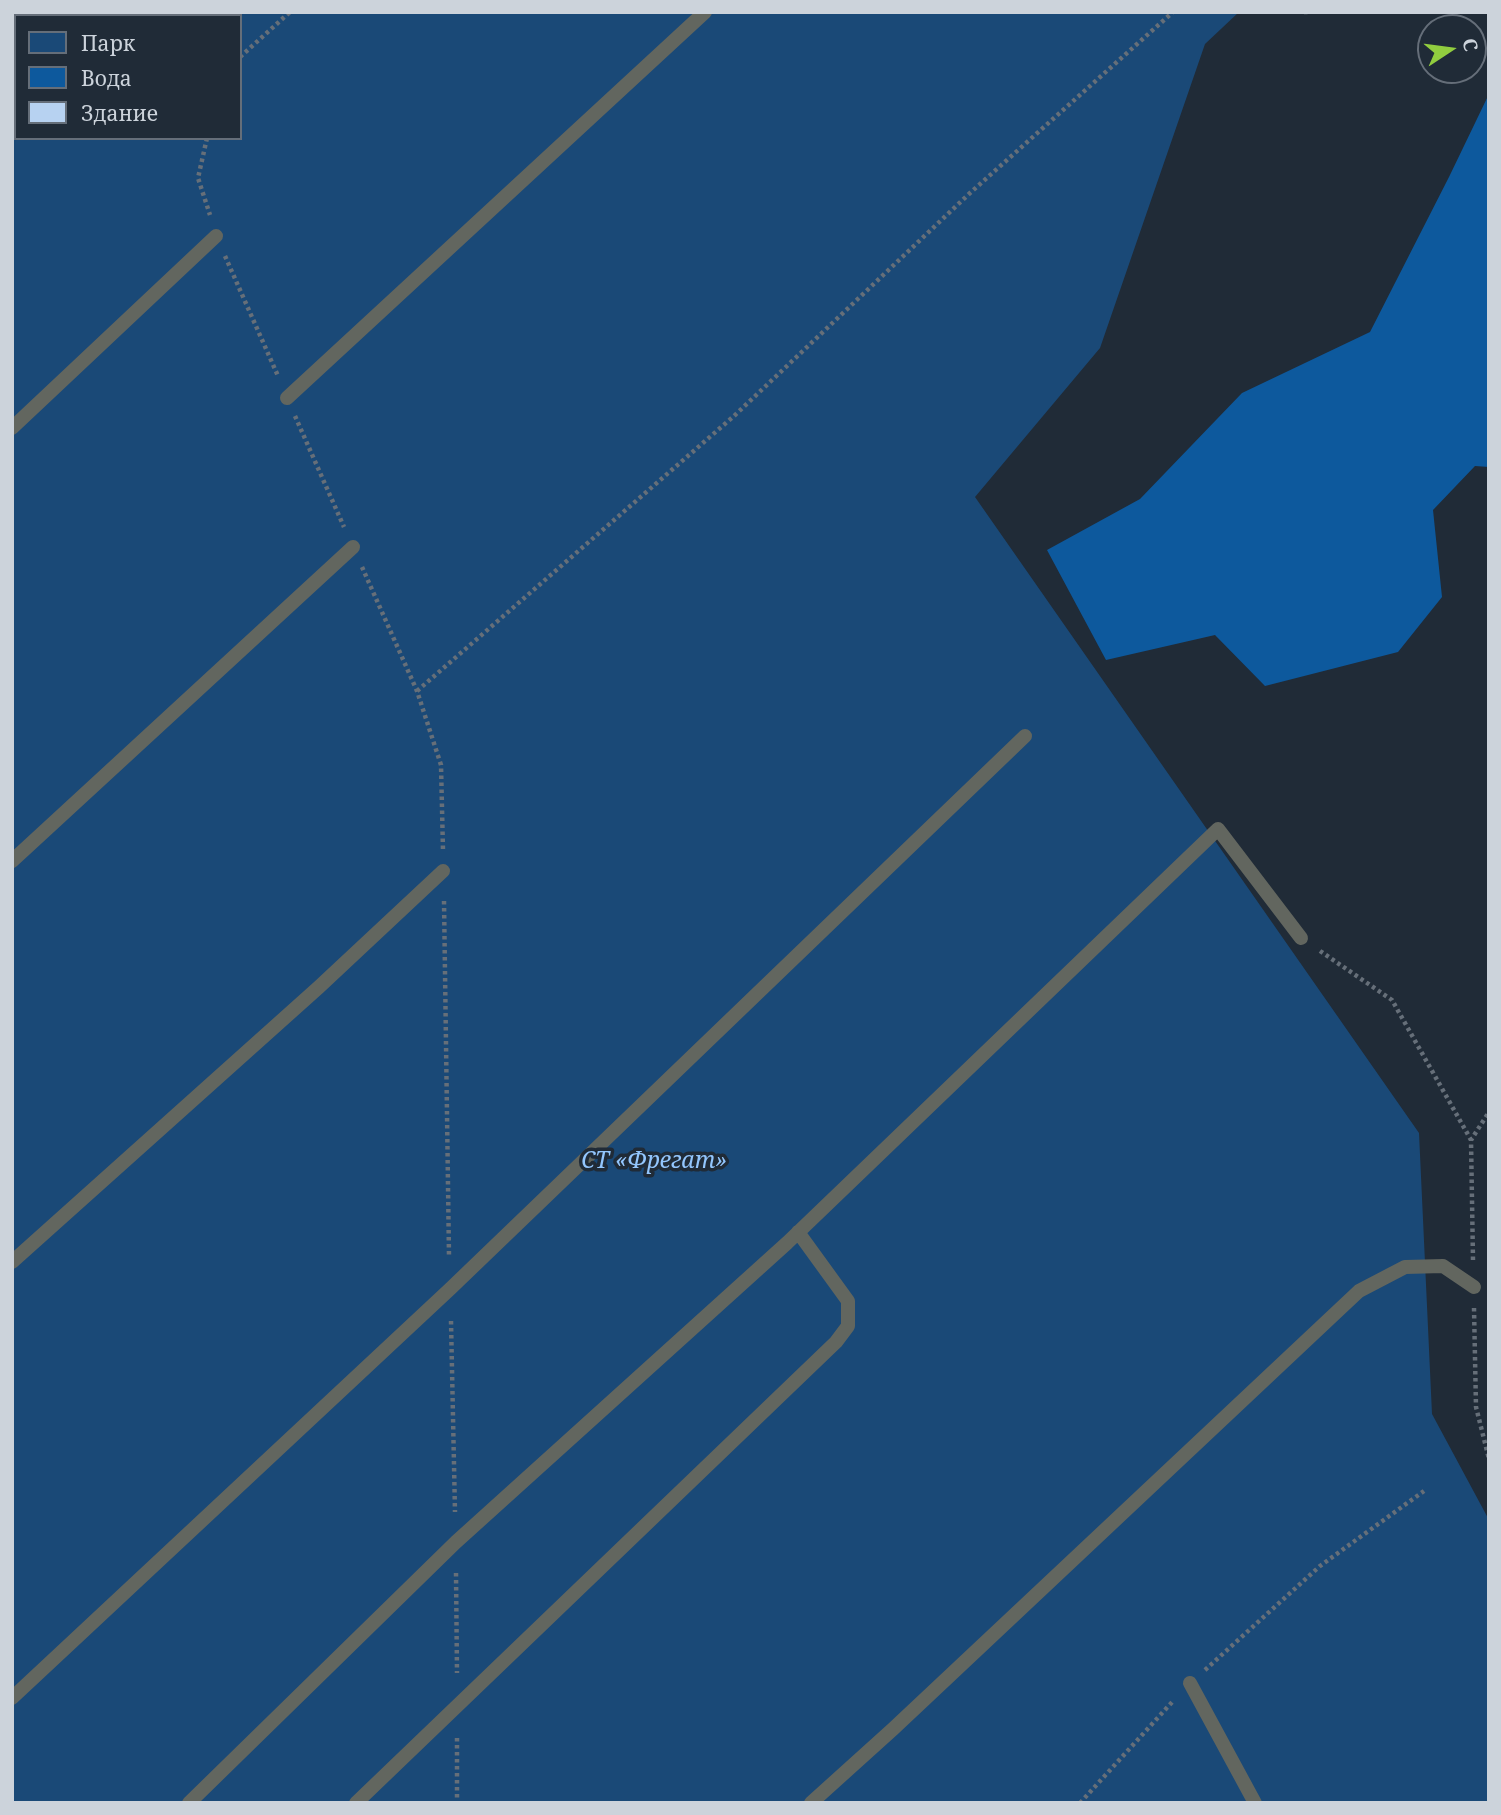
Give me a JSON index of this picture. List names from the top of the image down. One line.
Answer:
{"parks":["СТ «Фрегат»"],"legend":["Парк","Вода","Здание"],"north":"right"}
